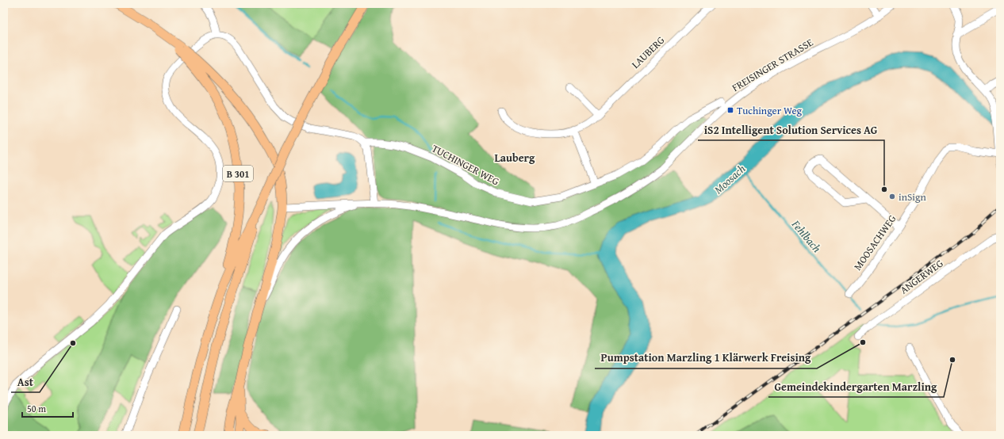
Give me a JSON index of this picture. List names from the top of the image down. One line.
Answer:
{"streets":{"main road":["B 301"],"street":["LAUBERG","FREISINGER STRASSE","TUCHINGER WEG","MOOSACHWEG","ANGERWEG"]},"districts":["Lauberg"],"water":["Moosach","Fehlbach"],"places":{"transit":["Tuchinger Weg"],"other":["iS2 Intelligent Solution Services AG","inSign","Pumpstation Marzling 1 Klärwerk Freising","Ast","Gemeindekindergarten Marzling"]},"scale_bar":"50 m"}
